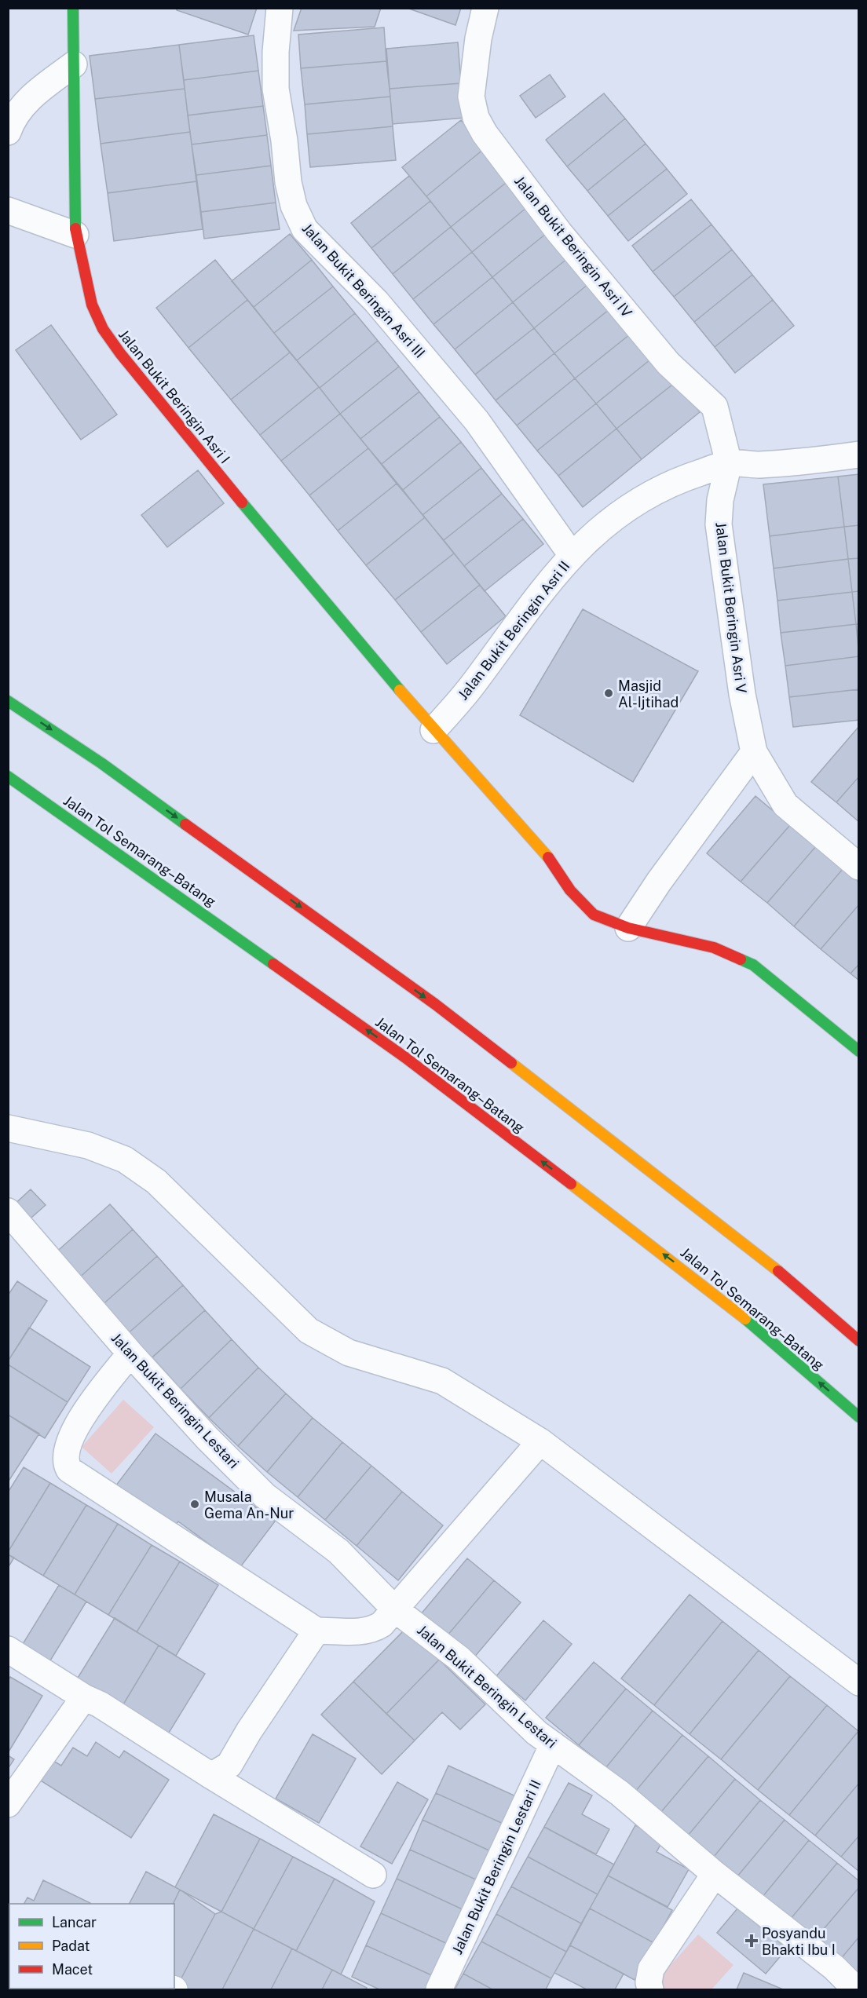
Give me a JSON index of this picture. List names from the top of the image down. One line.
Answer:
{"streets":{"main road":["Jalan Bukit Beringin Asri I","Jalan Tol Semarang–Batang"],"street":["Jalan Bukit Beringin Asri IV","Jalan Bukit Beringin Asri III","Jalan Bukit Beringin Asri V","Jalan Bukit Beringin Asri II","Jalan Bukit Beringin Lestari","Jalan Bukit Beringin Lestari II"]},"crossings":[["Jalan Bukit Beringin Asri IV","Jalan Bukit Beringin Asri V"],["Jalan Bukit Beringin Asri IV","Jalan Bukit Beringin Asri II"],["Jalan Bukit Beringin Asri III","Jalan Bukit Beringin Asri II"],["Jalan Bukit Beringin Asri I","Jalan Bukit Beringin Asri II"],["Jalan Bukit Beringin Asri V","Jalan Bukit Beringin Asri II"],["Jalan Bukit Beringin Lestari","Jalan Bukit Beringin Lestari II"]],"places":{"other":["Masjid Al-Ijtihad","Musala Gema An-Nur"],"health":["Posyandu Bhakti Ibu I"]},"legend":["Lancar","Padat","Macet"]}
